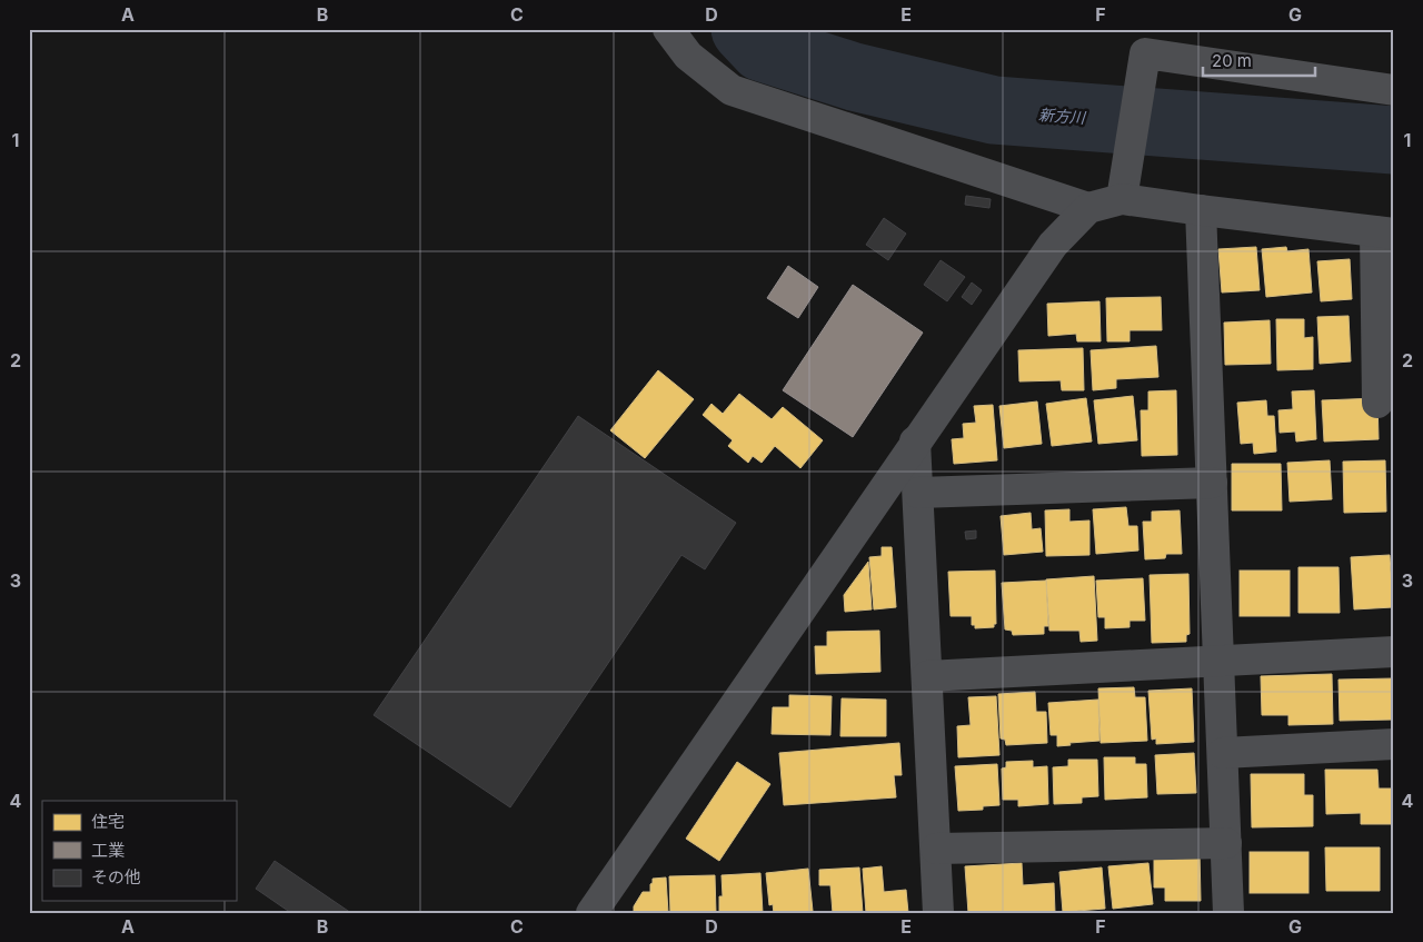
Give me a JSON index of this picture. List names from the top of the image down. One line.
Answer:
{"water":["新方川"],"legend":["住宅","工業","その他"],"scale_bar":"20 m","grid":{"columns":["A","B","C","D","E","F","G"],"rows":["1","2","3","4"]}}
